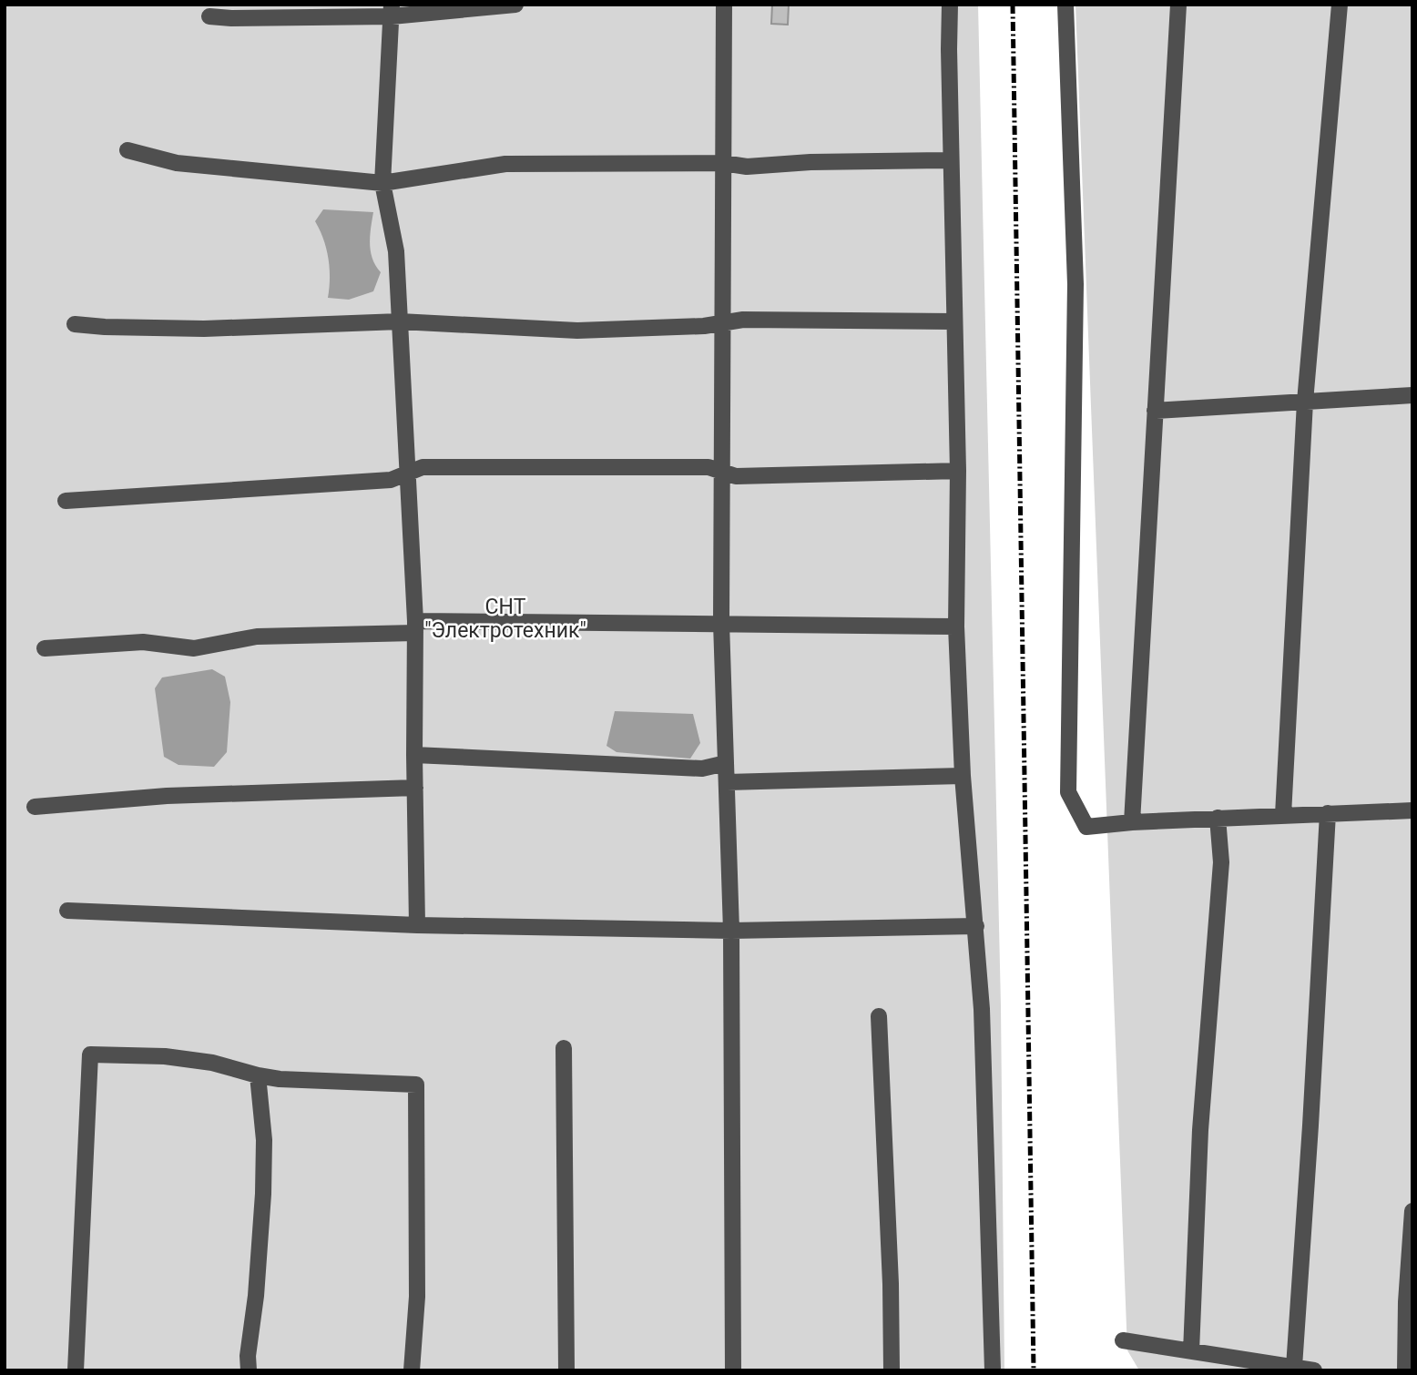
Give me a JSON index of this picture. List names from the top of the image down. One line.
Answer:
{"parks":["СНТ \"Электротехник\""]}
